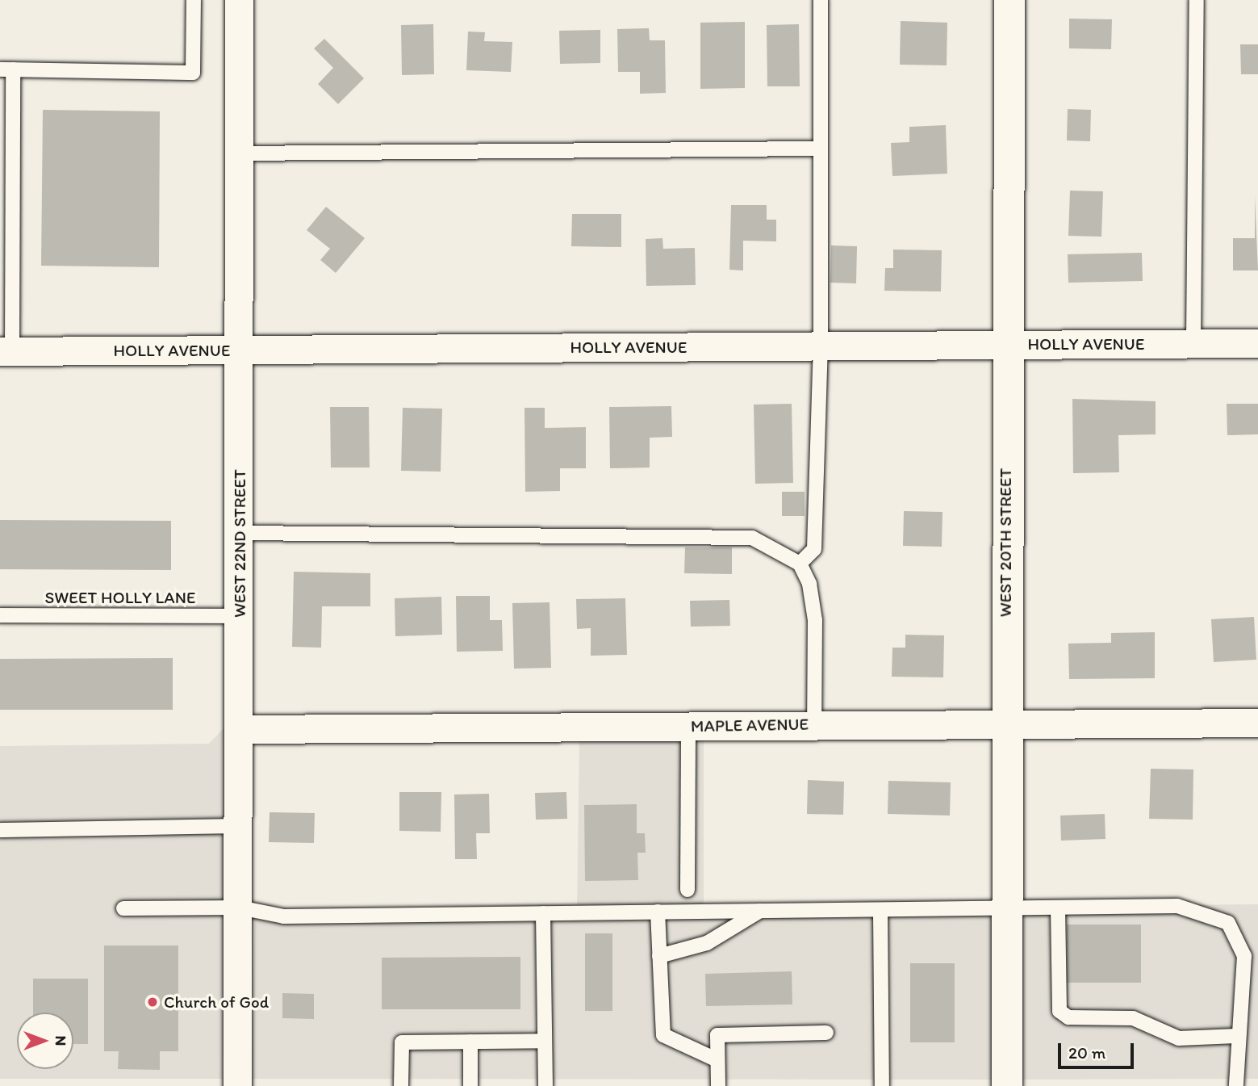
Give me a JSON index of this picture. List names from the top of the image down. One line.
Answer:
{"streets":{"street":["HOLLY AVENUE","WEST 20TH STREET","WEST 22ND STREET","MAPLE AVENUE"],"lane":["SWEET HOLLY LANE"]},"crossings":[["HOLLY AVENUE","WEST 20TH STREET"],["HOLLY AVENUE","WEST 22ND STREET"],["WEST 20TH STREET","MAPLE AVENUE"],["WEST 22ND STREET","SWEET HOLLY LANE"],["WEST 22ND STREET","MAPLE AVENUE"]],"places":["Church of God"],"scale_bar":"20 m","north":"right"}
